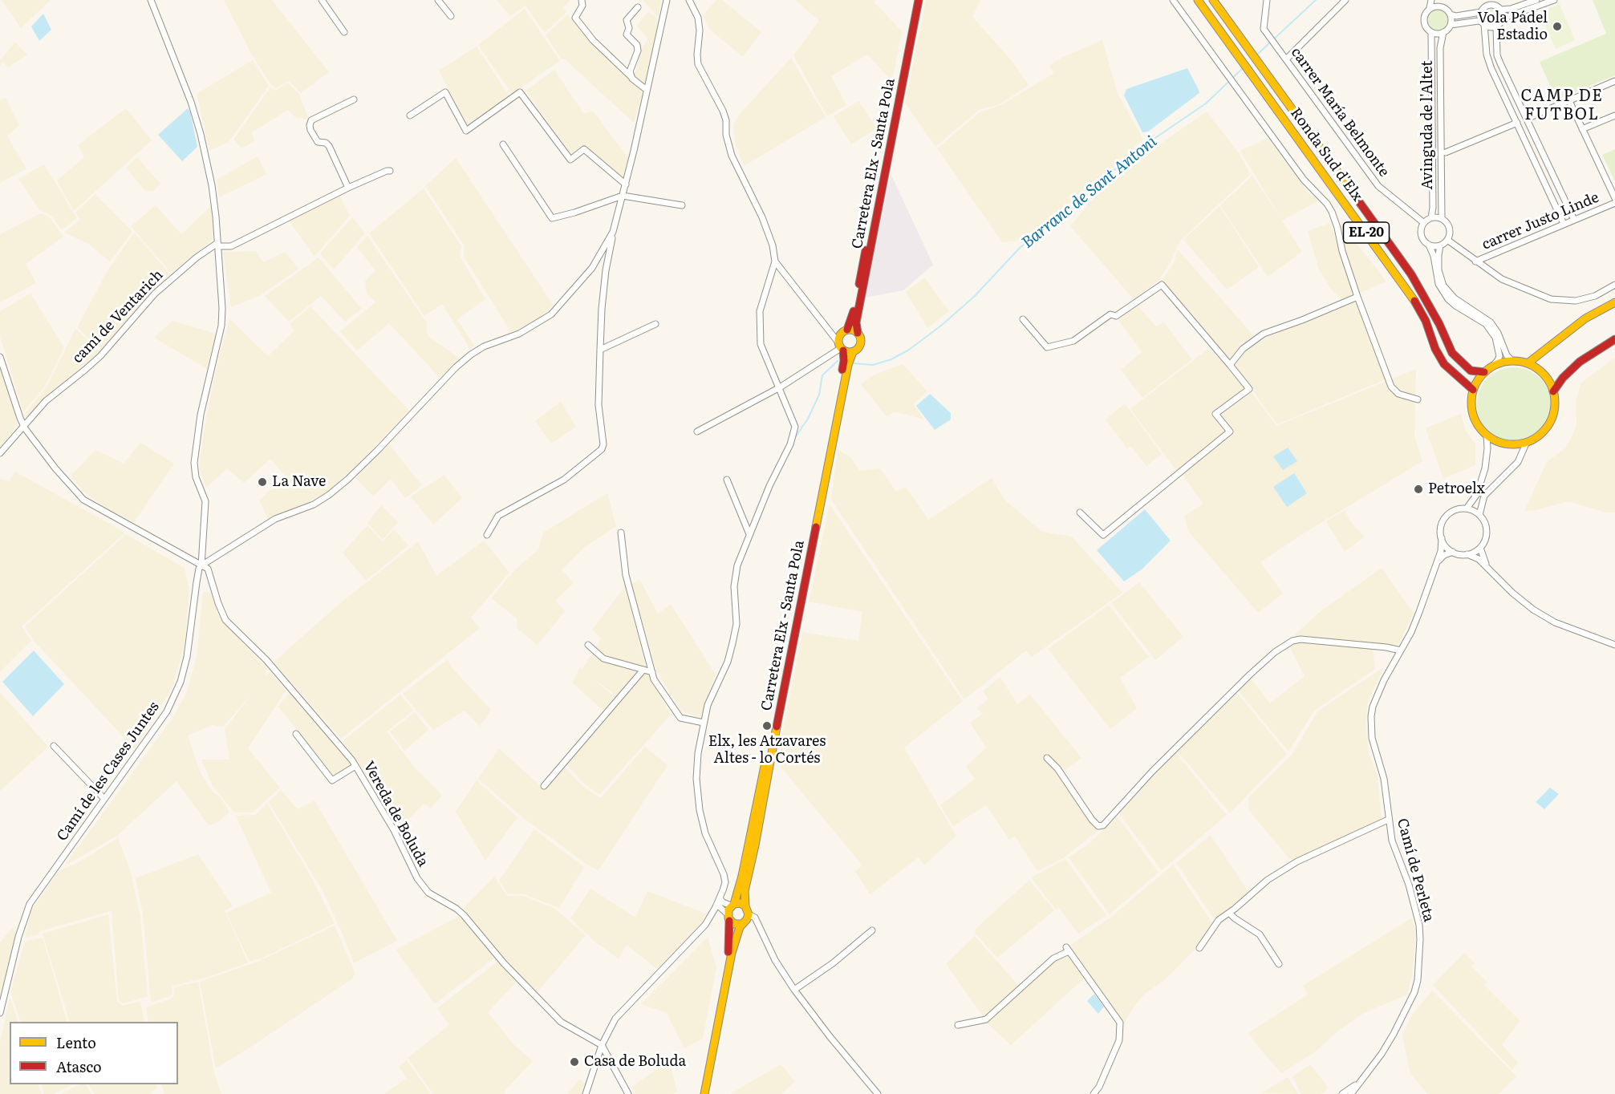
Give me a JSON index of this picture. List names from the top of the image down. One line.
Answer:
{"streets":{"main road":["Ronda Sud d'Elx","Carretera Elx - Santa Pola","EL-20"],"street":["carrer María Belmonte","Avinguda de l'Altet","carrer Justo Linde","camí de Ventarich","Camí de les Cases Juntes","Vereda de Boluda","Camí de Perleta"]},"crossings":[["carrer María Belmonte","Avinguda de l'Altet"],["camí de Ventarich","Camí de les Cases Juntes"],["Camí de les Cases Juntes","Vereda de Boluda"]],"districts":["CAMP DE FUTBOL"],"water":["Barranc de Sant Antoni"],"places":["Vola Pádel Estadio","La Nave","Petroelx","Elx, les Atzavares Altes - lo Cortés","Casa de Boluda"],"legend":["Lento","Atasco"]}
